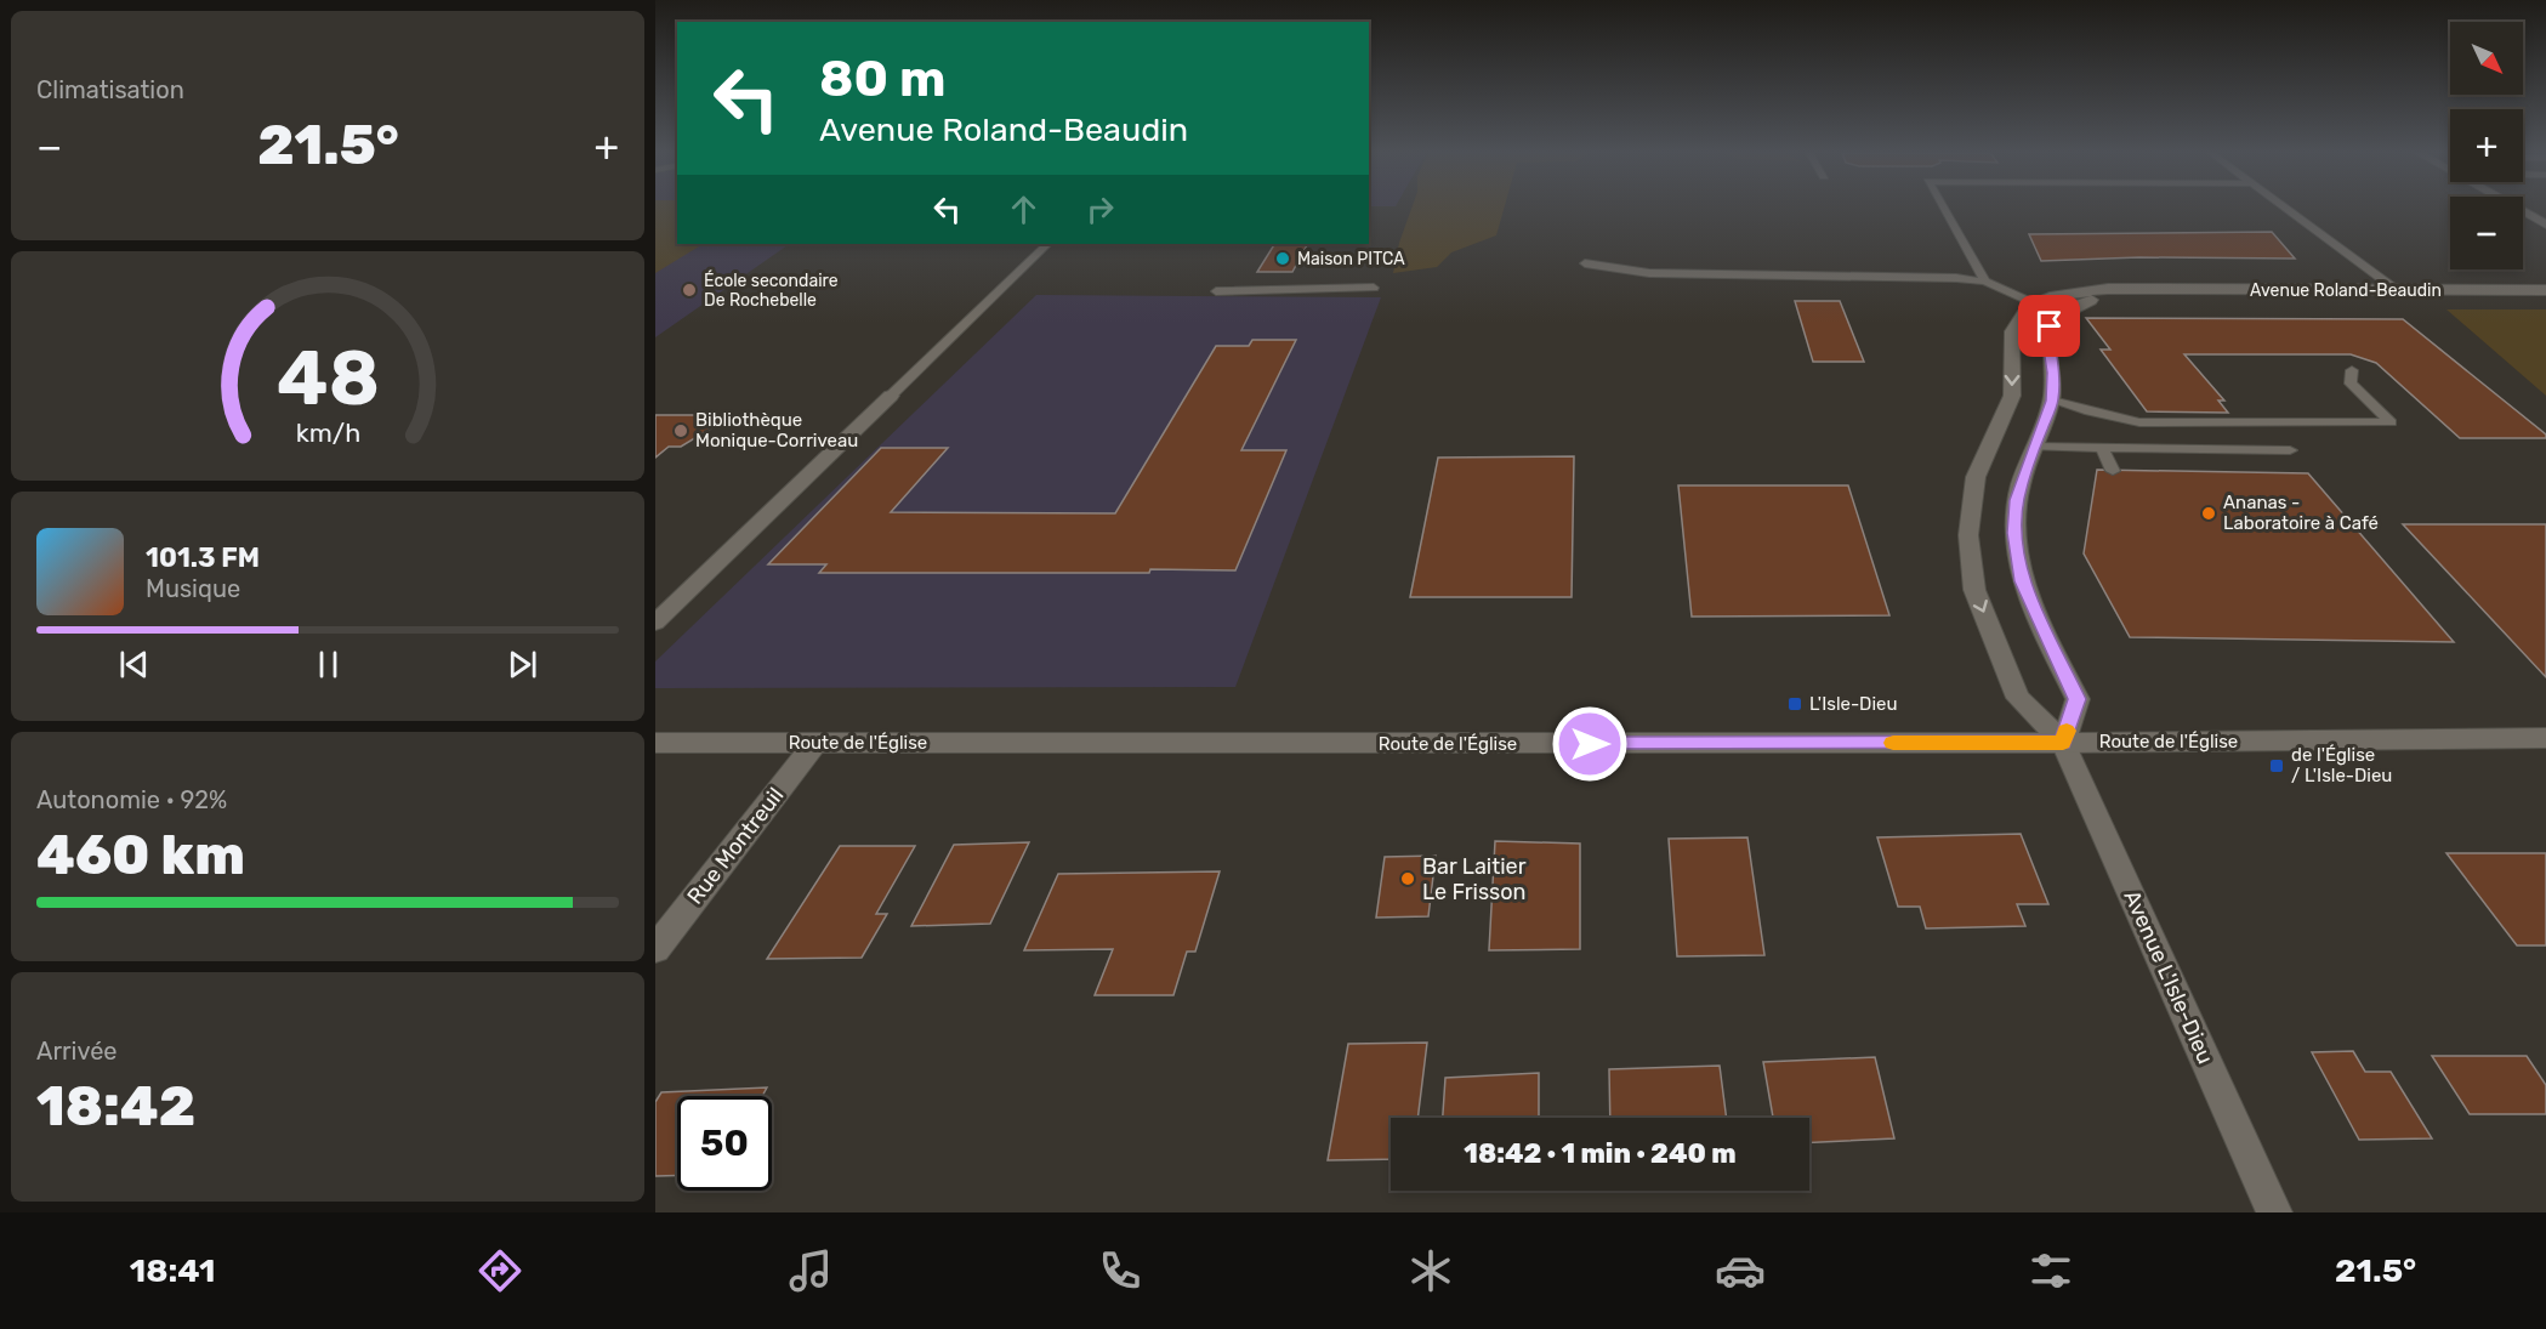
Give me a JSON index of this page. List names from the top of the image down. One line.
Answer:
{"streets":{"street":["Avenue Roland-Beaudin","Route de l'Église","Rue Montreuil","Avenue L'Isle-Dieu"]},"crossings":[["Route de l'Église","Rue Montreuil"],["Route de l'Église","Avenue L'Isle-Dieu"]],"places":{"other":["Maison PITCA","École secondaire De Rochebelle","Bibliothèque Monique-Corriveau","Ananas - Laboratoire à Café","Bar Laitier Le Frisson"],"transit":["L'Isle-Dieu","de l'Église / L'Isle-Dieu"]},"north":"bottom right","page":{"tile":["Climatisation",["Autonomie · 92%","460 km"],["Arrivée","18:42"]],"map_buttons":["+","−"],"turn":["80 m","Avenue Roland-Beaudin"],"heat":["−","21.5°","+"],"song":["101.3 FM","Musique"],"limit":"50","trip":"18:42 · 1 min · 240 m","tabs":["18:41","21.5°"],"gauge":["48","km/h"]}}
